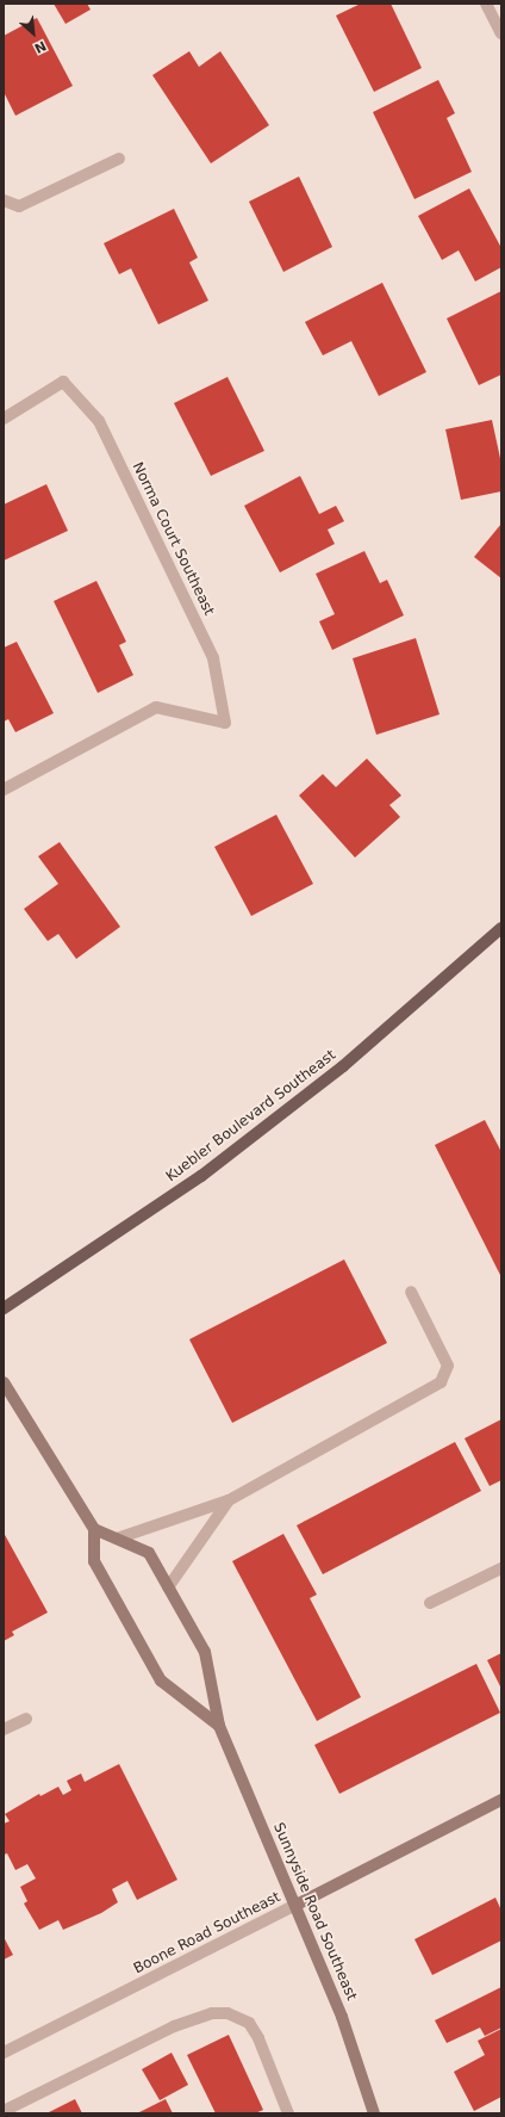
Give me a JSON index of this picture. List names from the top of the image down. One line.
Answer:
{"streets":{"main road":["Kuebler Boulevard Southeast","Sunnyside Road Southeast","Boone Road Southeast"],"street":["Norma Court Southeast"]},"crossings":[["Sunnyside Road Southeast","Boone Road Southeast"]],"north":"bottom right"}
